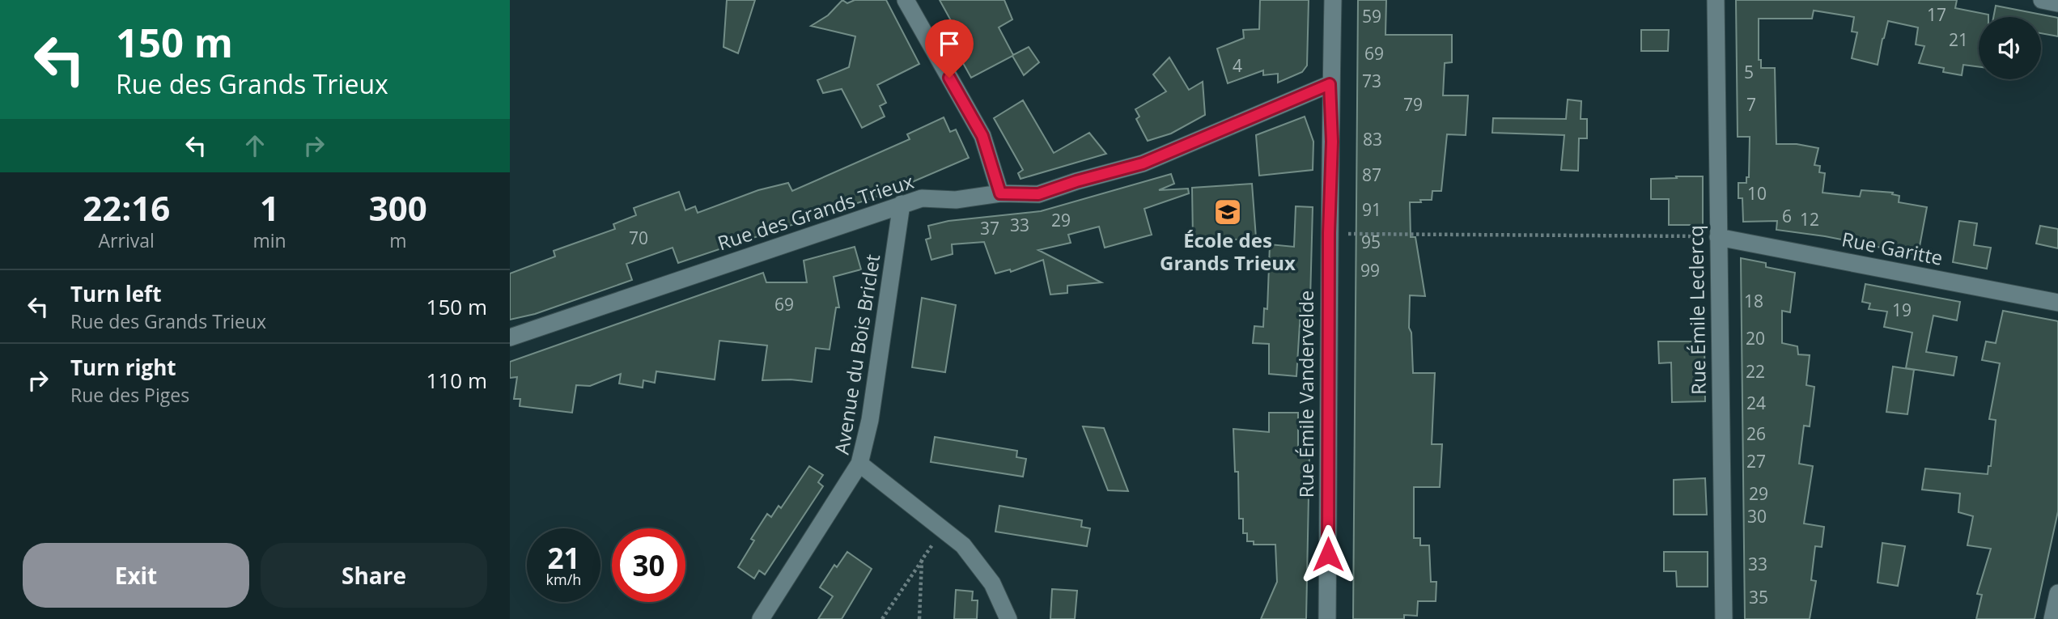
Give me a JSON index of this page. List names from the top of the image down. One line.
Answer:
{"streets":{"street":["Rue des Grands Trieux","Rue Garitte","Rue Émile Leclercq","Avenue du Bois Briclet","Rue Émile Vandervelde"]},"crossings":[["Rue des Grands Trieux","Avenue du Bois Briclet"],["Rue des Grands Trieux","Rue Émile Vandervelde"],["Rue Garitte","Rue Émile Leclercq"]],"places":{"school or university":["École des Grands Trieux"]},"house_numbers":["17","59","21","69","4","5","73","79","7","83","87","10","91","6","12","29","33","37","70","95","99","18","69","19","20","22","24","26","27","29","30","33","35"],"page":{"turn":["150 m","Rue des Grands Trieux"],"eta":["22:16","Arrival","1","min","300","m"],"list":[{"name":"Turn left","note":"Rue des Grands Trieux","value":"150 m"},{"name":"Turn right","note":"Rue des Piges","value":"110 m"}],"speed":"21 km/h","limit":"30","buttons":["Exit","Share"]}}
